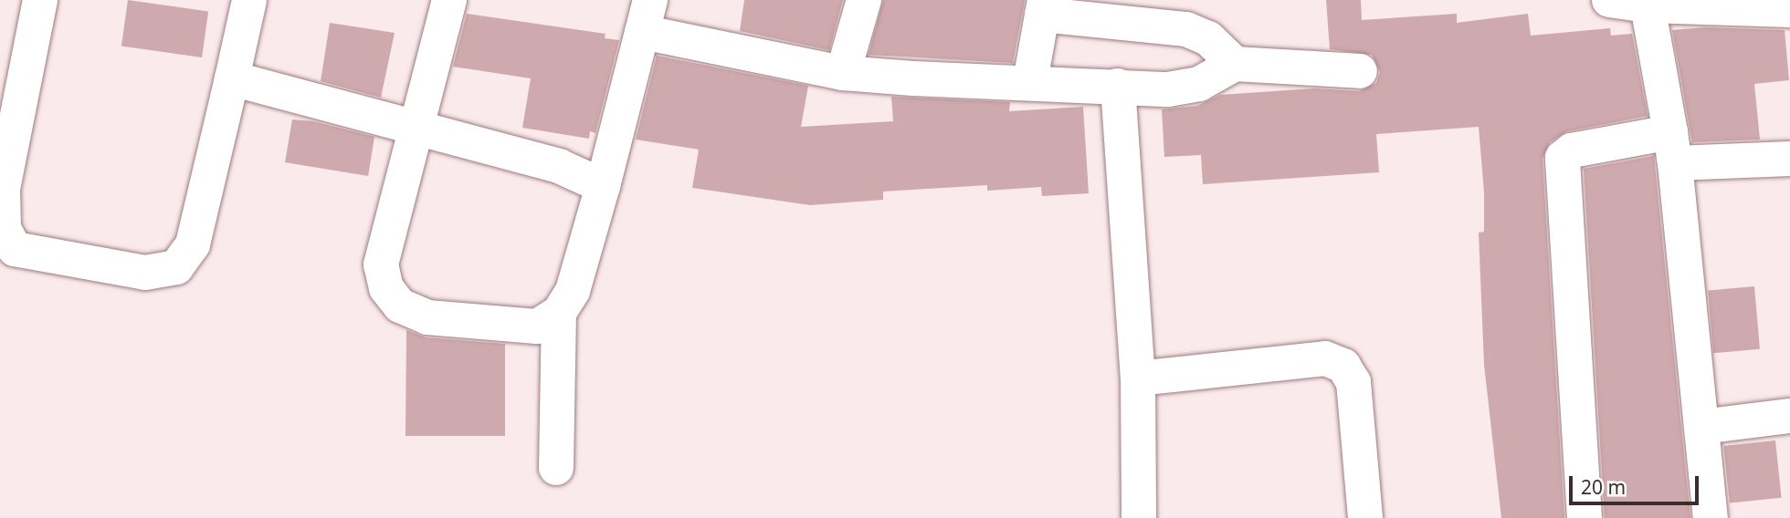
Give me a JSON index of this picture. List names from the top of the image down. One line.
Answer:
{"scale_bar":"20 m"}
